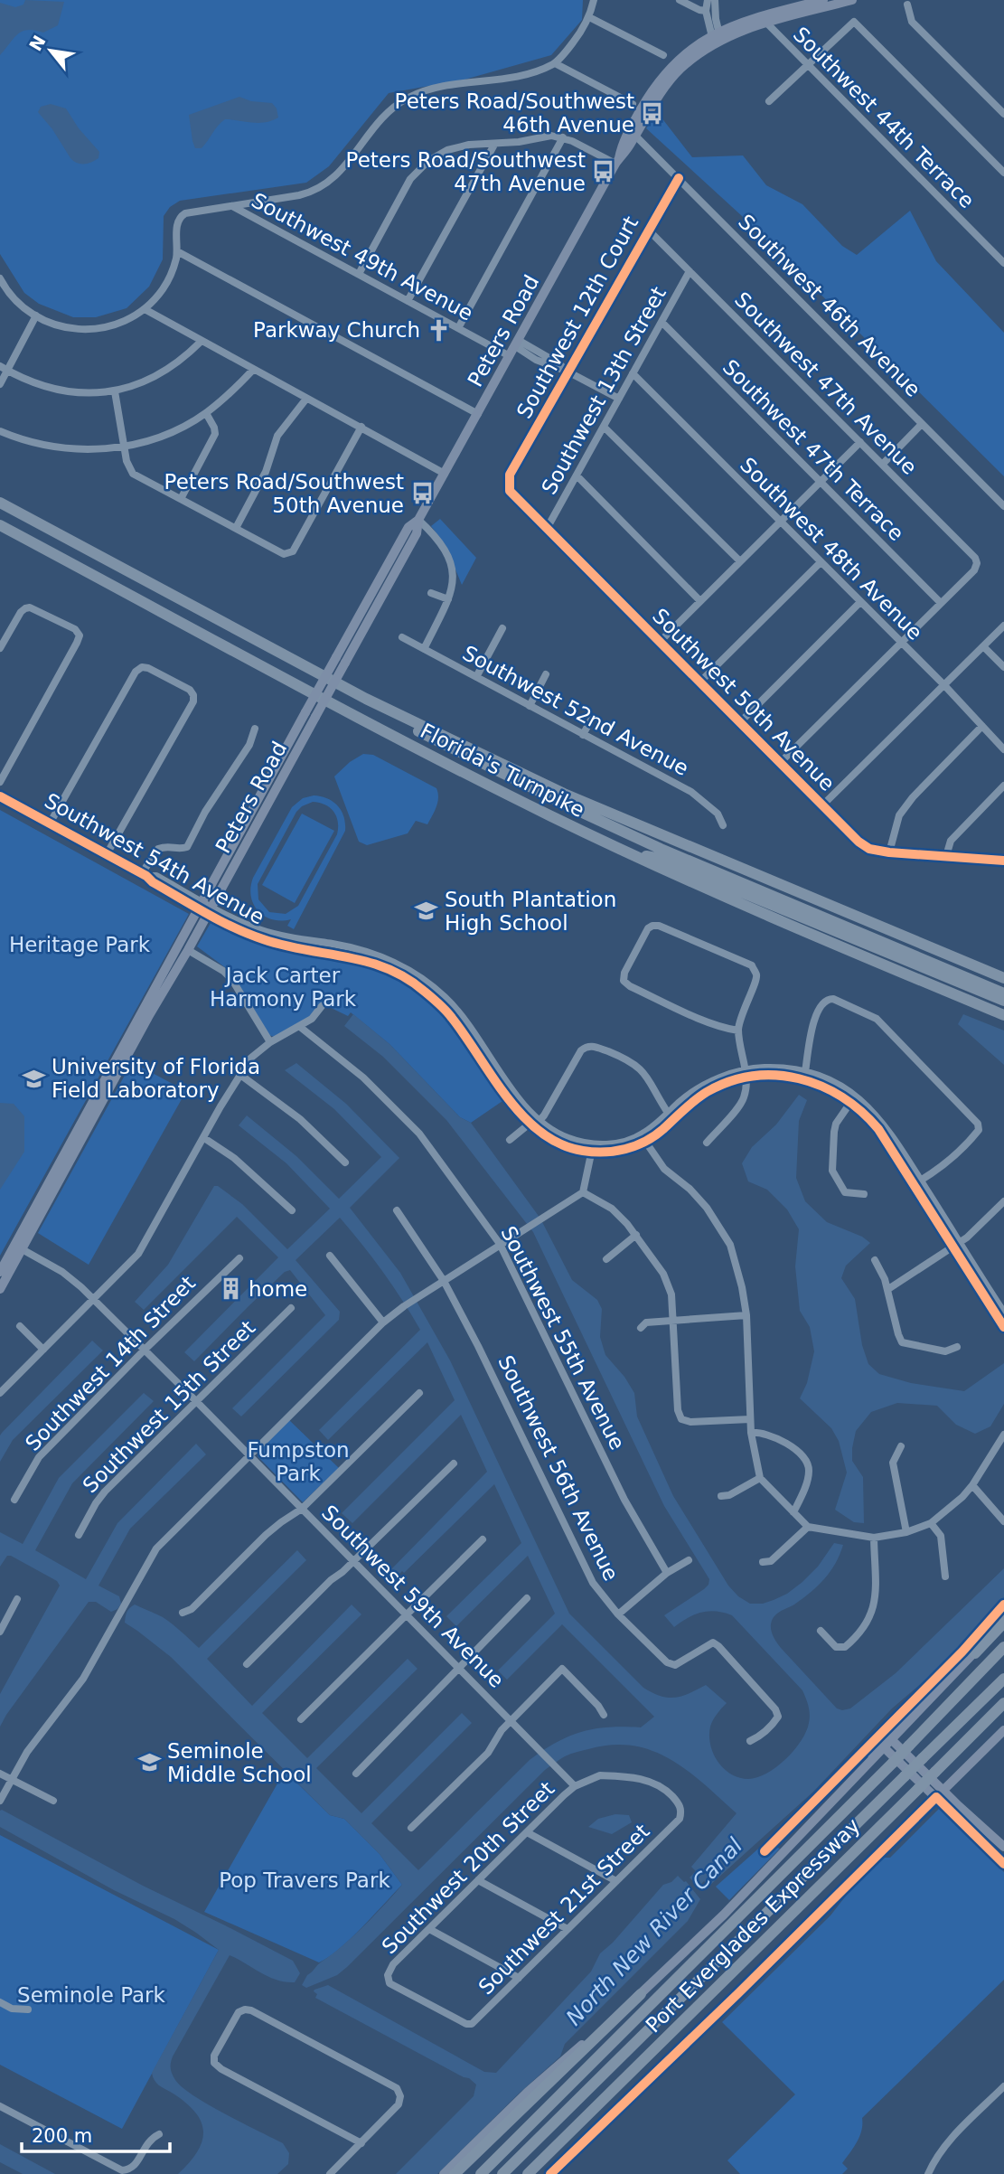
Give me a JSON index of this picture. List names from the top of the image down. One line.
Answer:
{"streets":{"highway":["Florida's Turnpike","Port Everglades Expressway"],"main road":["Peters Road"],"street":["Southwest 44th Terrace","Southwest 49th Avenue","Southwest 46th Avenue","Southwest 12th Court","Southwest 47th Avenue","Southwest 13th Street","Southwest 47th Terrace","Southwest 48th Avenue","Southwest 50th Avenue","Southwest 52nd Avenue","Southwest 54th Avenue","Southwest 55th Avenue","Southwest 14th Street","Southwest 15th Street","Southwest 56th Avenue","Southwest 59th Avenue","Southwest 20th Street","Southwest 21st Street"]},"crossings":[["Southwest 49th Avenue","Peters Road"],["Southwest 46th Avenue","Southwest 12th Court"],["Southwest 46th Avenue","Peters Road"],["Southwest 12th Court","Southwest 47th Avenue"],["Southwest 12th Court","Southwest 50th Avenue"],["Peters Road","Southwest 54th Avenue"],["Peters Road","Southwest 59th Avenue"],["Southwest 47th Avenue","Southwest 13th Street"],["Southwest 47th Avenue","Southwest 47th Terrace"],["Southwest 13th Street","Southwest 47th Terrace"],["Southwest 13th Street","Southwest 48th Avenue"],["Southwest 13th Street","Southwest 50th Avenue"],["Southwest 14th Street","Southwest 59th Avenue"],["Southwest 15th Street","Southwest 59th Avenue"],["Southwest 59th Avenue","Southwest 20th Street"],["Southwest 59th Avenue","Southwest 21st Street"],["Southwest 20th Street","Southwest 21st Street"]],"water":["North New River Canal"],"parks":["Heritage Park","Jack Carter Harmony Park","Fumpston Park","Pop Travers Park","Seminole Park"],"places":{"bus stop":["Peters Road/Southwest 46th Avenue","Peters Road/Southwest 47th Avenue","Peters Road/Southwest 50th Avenue"],"church":["Parkway Church"],"school or university":["South Plantation High School","University of Florida Field Laboratory","Seminole Middle School"],"building":["home"]},"scale_bar":"200 m","north":"top left"}
